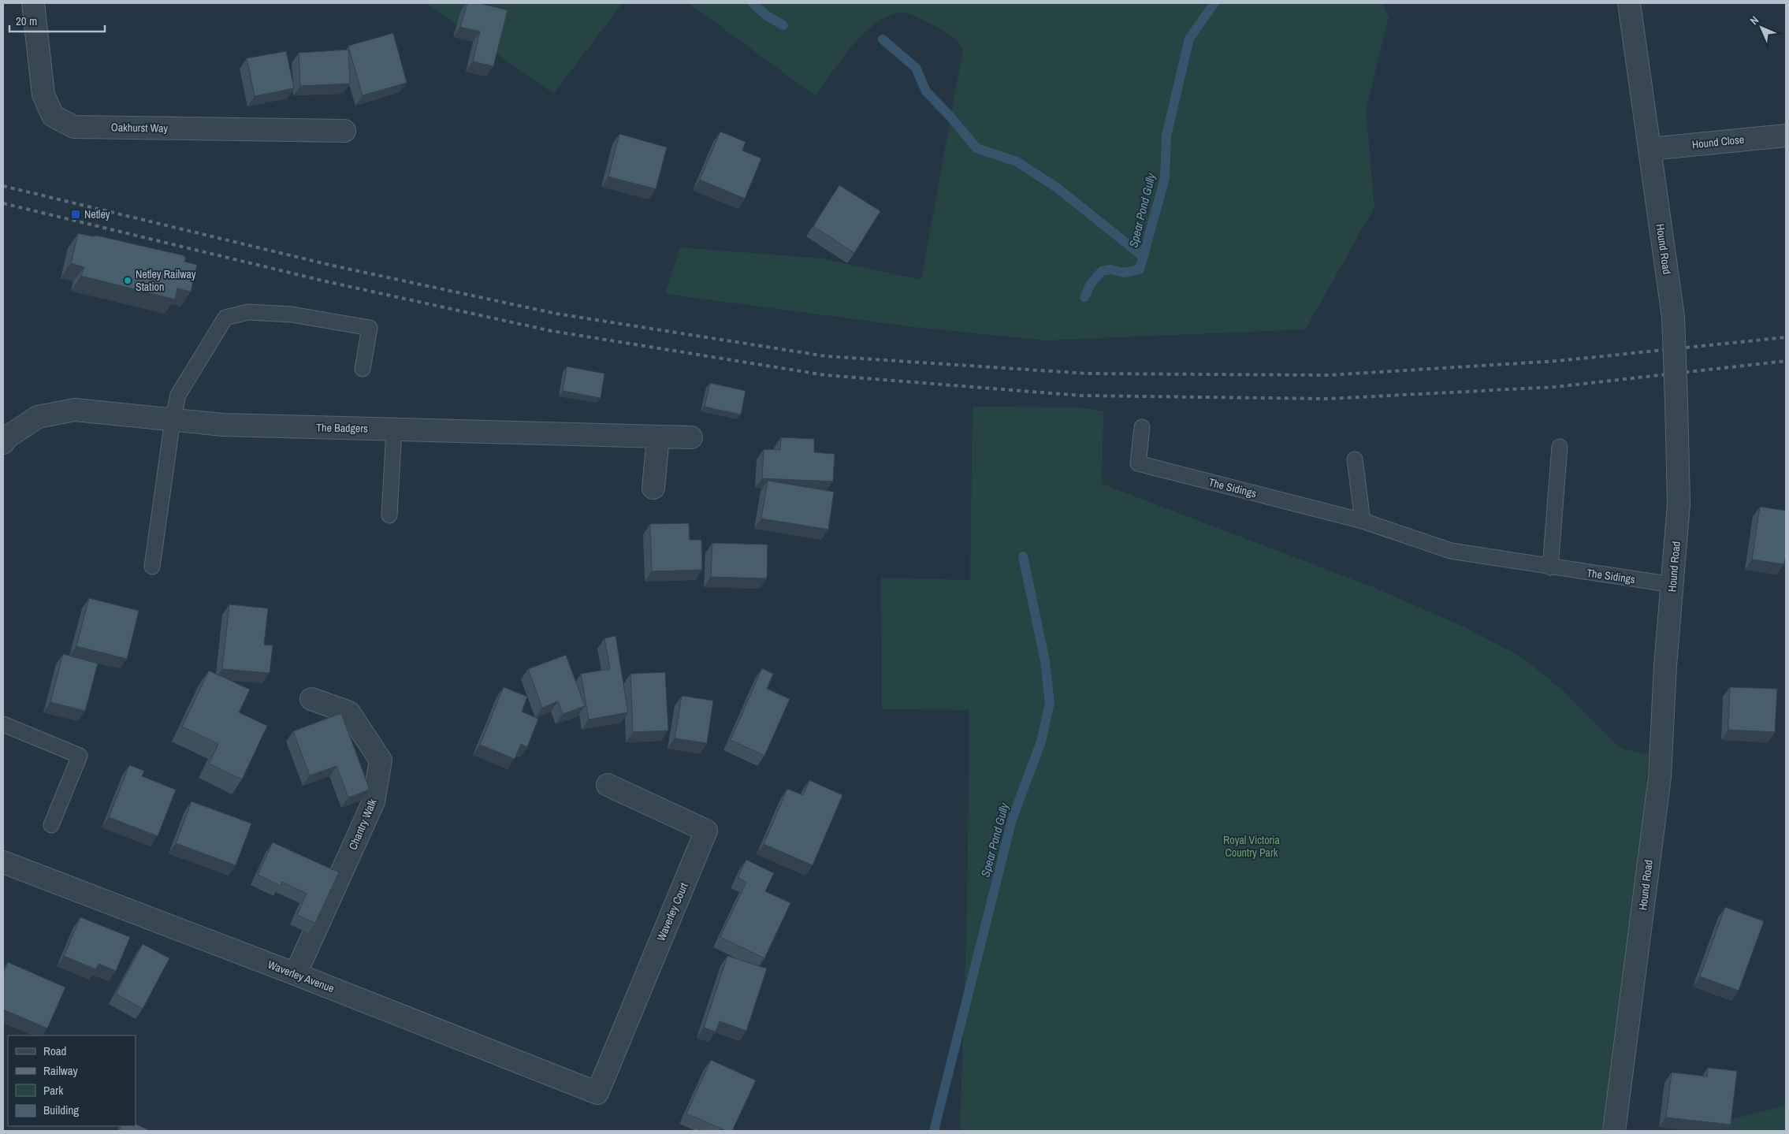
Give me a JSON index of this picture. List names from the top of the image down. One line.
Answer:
{"streets":{"street":["Oakhurst Way","Hound Close","Hound Road","The Badgers","Chantry Walk","Waverley Court","Waverley Avenue"],"lane":["The Sidings"]},"crossings":[["Hound Close","Hound Road"],["Hound Road","The Sidings"],["Chantry Walk","Waverley Avenue"],["Waverley Court","Waverley Avenue"]],"water":["Spear Pond Gully"],"parks":["Royal Victoria Country Park"],"places":{"transit":["Netley"],"other":["Netley Railway Station"]},"legend":["Road","Railway","Park","Building"],"scale_bar":"20 m","north":"top left"}
